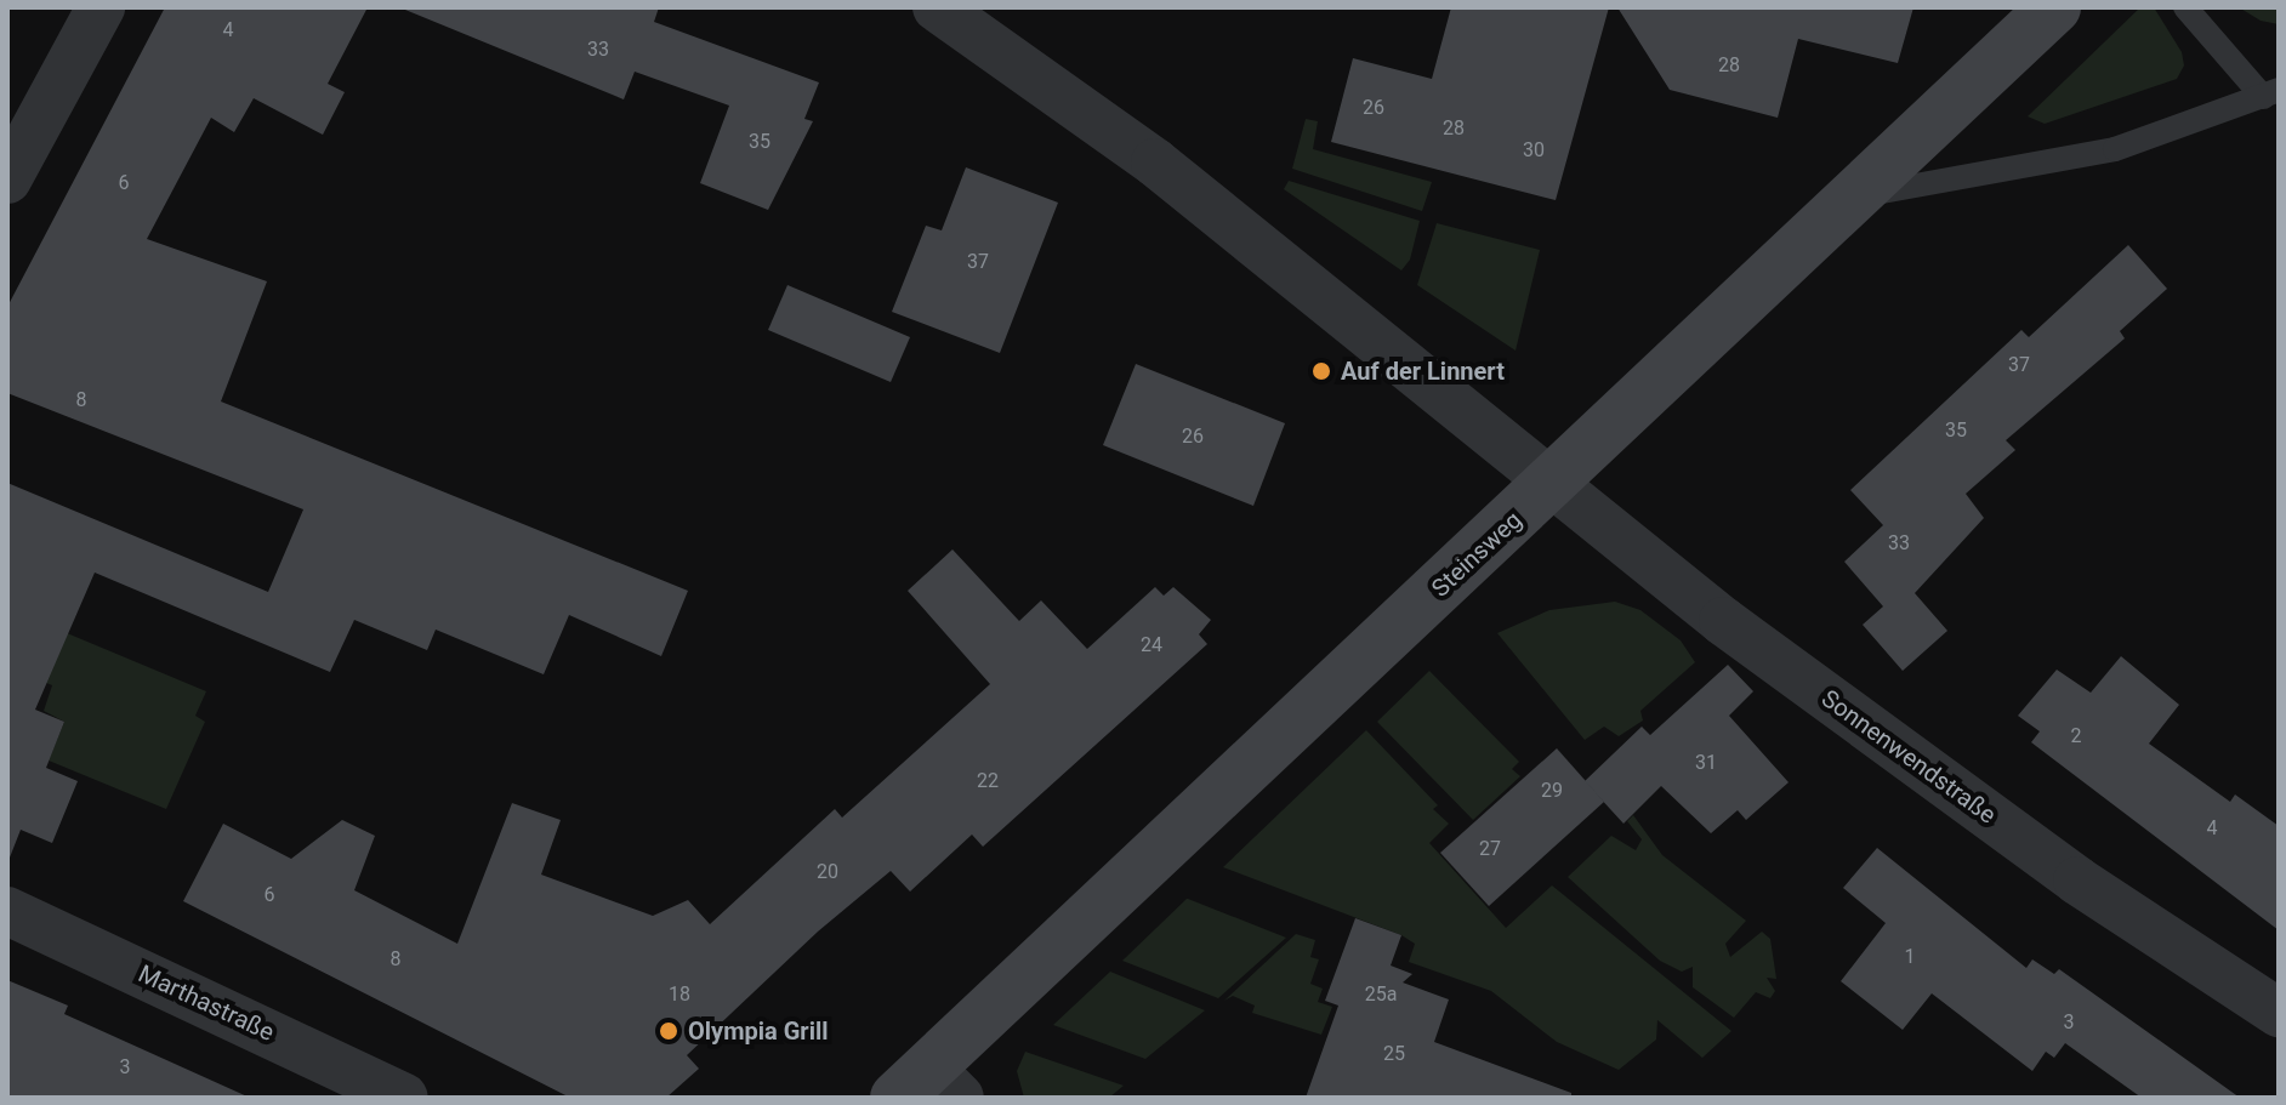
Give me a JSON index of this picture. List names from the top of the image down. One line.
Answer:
{"streets":{"main road":["Steinsweg"],"street":["Sonnenwendstraße","Marthastraße"]},"crossings":[["Steinsweg","Sonnenwendstraße"]],"places":["Auf der Linnert","Olympia Grill"],"house_numbers":["4","33","28","26","28","35","30","6","37","37","8","35","26","33","24","2","31","22","29","4","27","20","6","1","8","18","25a","3","25","3"]}
